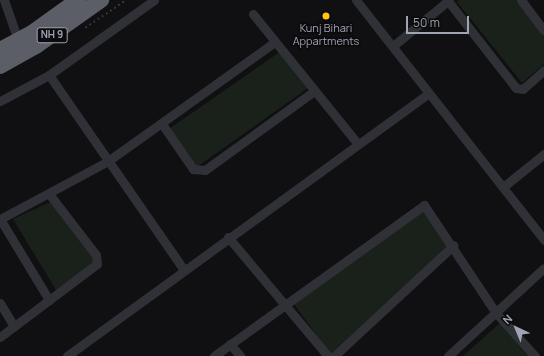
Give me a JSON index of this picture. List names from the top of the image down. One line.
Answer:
{"streets":{"highway":["NH 9"]},"places":["Kunj Bihari Appartments"],"scale_bar":"50 m","north":"top left"}
